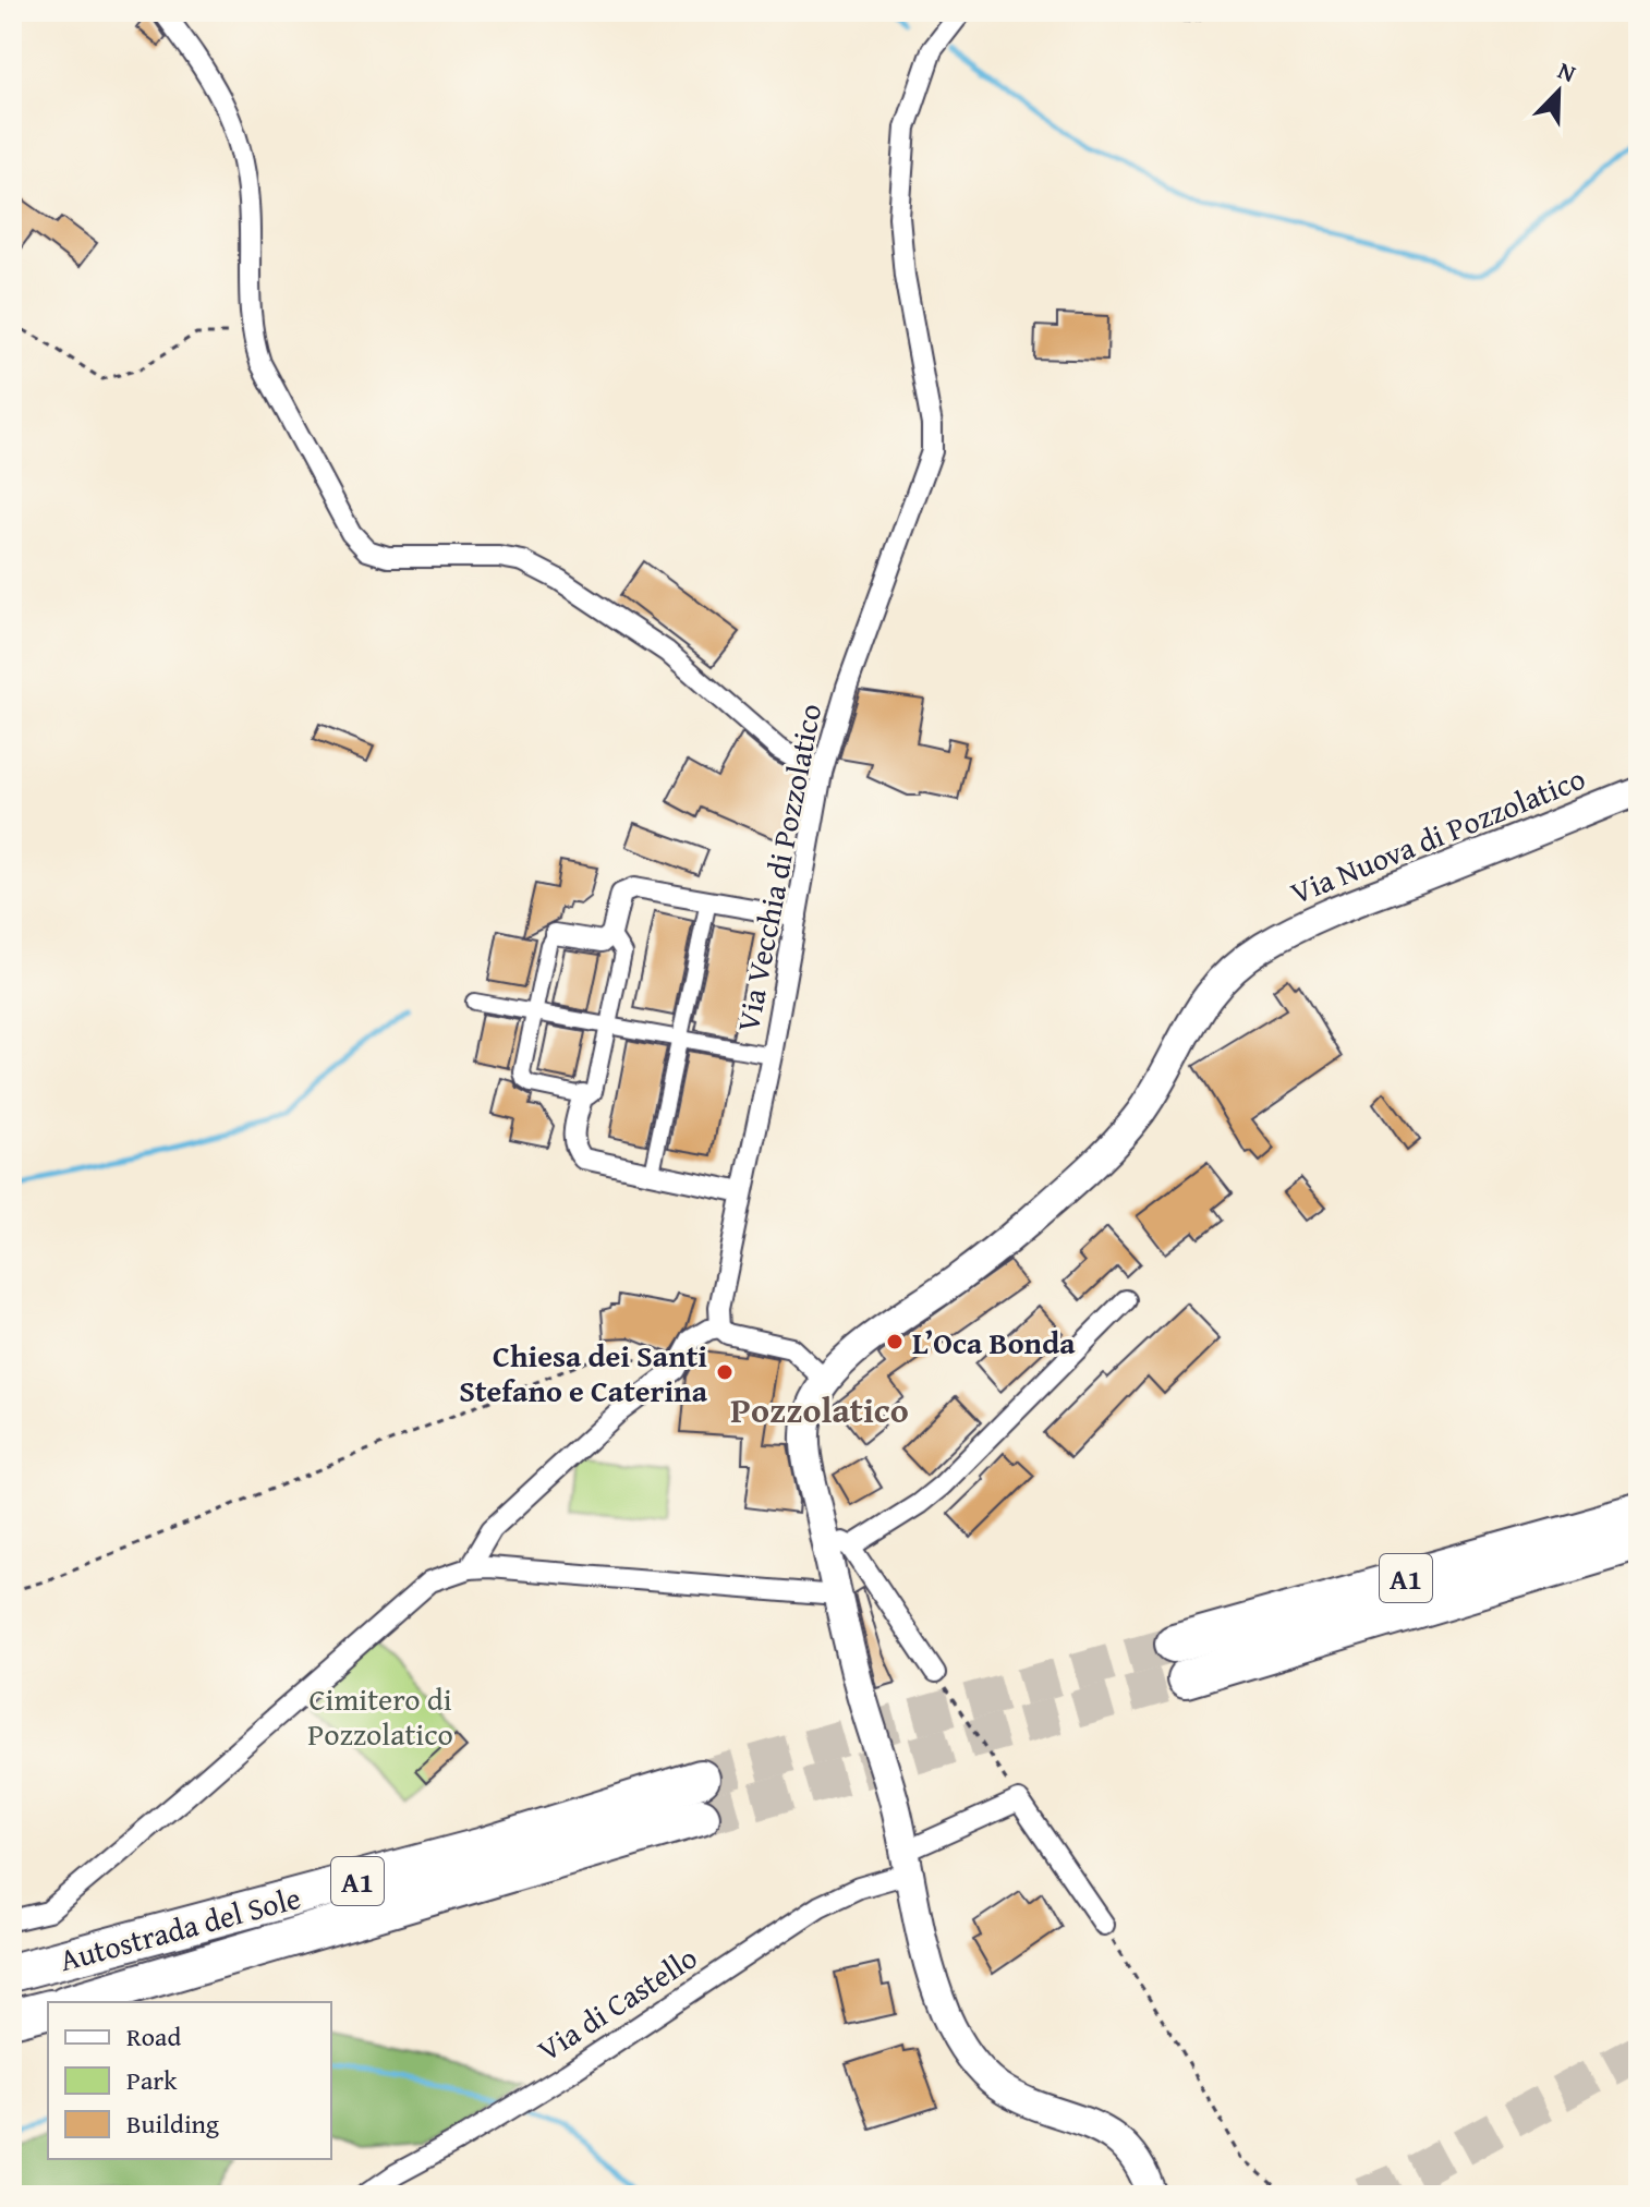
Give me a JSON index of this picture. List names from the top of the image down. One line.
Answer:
{"streets":{"highway":["A1","Autostrada del Sole"],"main road":["Via Nuova di Pozzolatico"],"street":["Via Vecchia di Pozzolatico","Via di Castello"]},"districts":["Pozzolatico"],"parks":["Cimitero di Pozzolatico"],"places":["L’Oca Bonda","Chiesa dei Santi Stefano e Caterina"],"legend":["Road","Park","Building"],"north":"top right"}
